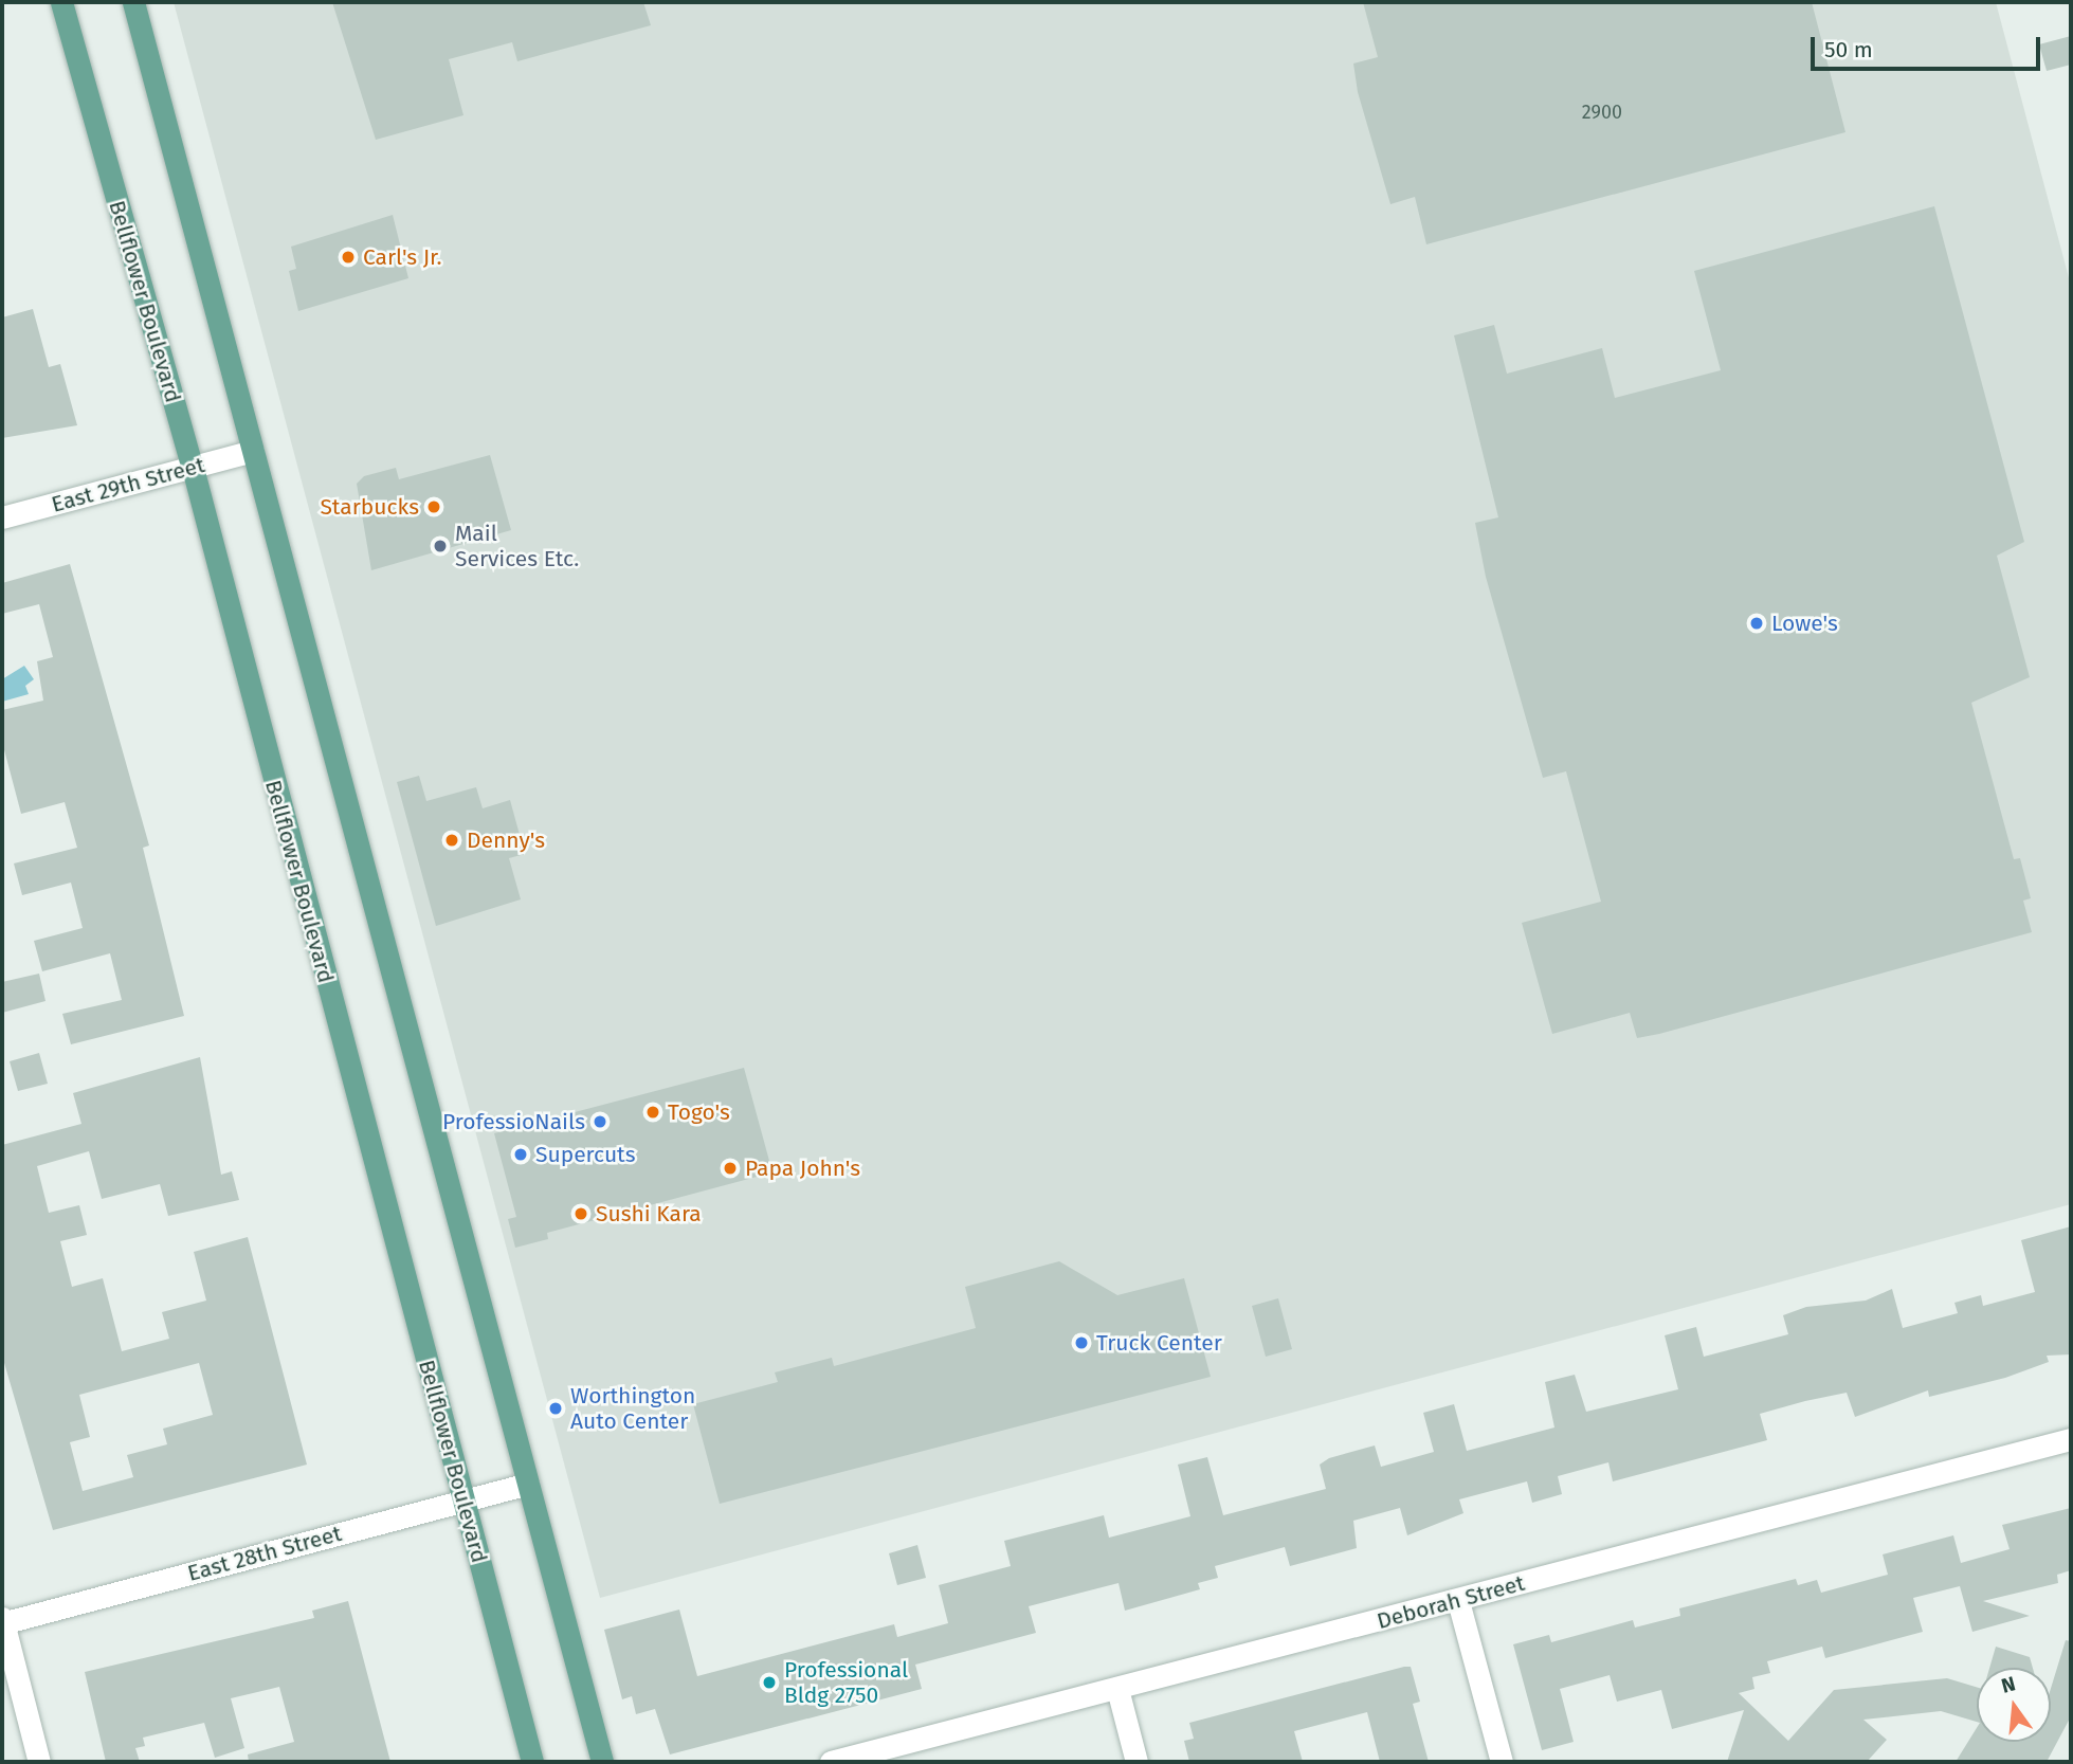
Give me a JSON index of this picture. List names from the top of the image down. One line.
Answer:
{"streets":{"main road":["Bellflower Boulevard"],"street":["East 29th Street","East 28th Street","Deborah Street"]},"crossings":[["Bellflower Boulevard","East 29th Street"],["Bellflower Boulevard","East 28th Street"]],"places":["Carl's Jr.","Starbucks","Mail Services Etc.","Lowe's","Denny's","Togo's","ProfessioNails","Supercuts","Papa John's","Sushi Kara","Truck Center","Worthington Auto Center","Professional Bldg 2750"],"house_numbers":["2900"],"scale_bar":"50 m","north":"top"}
